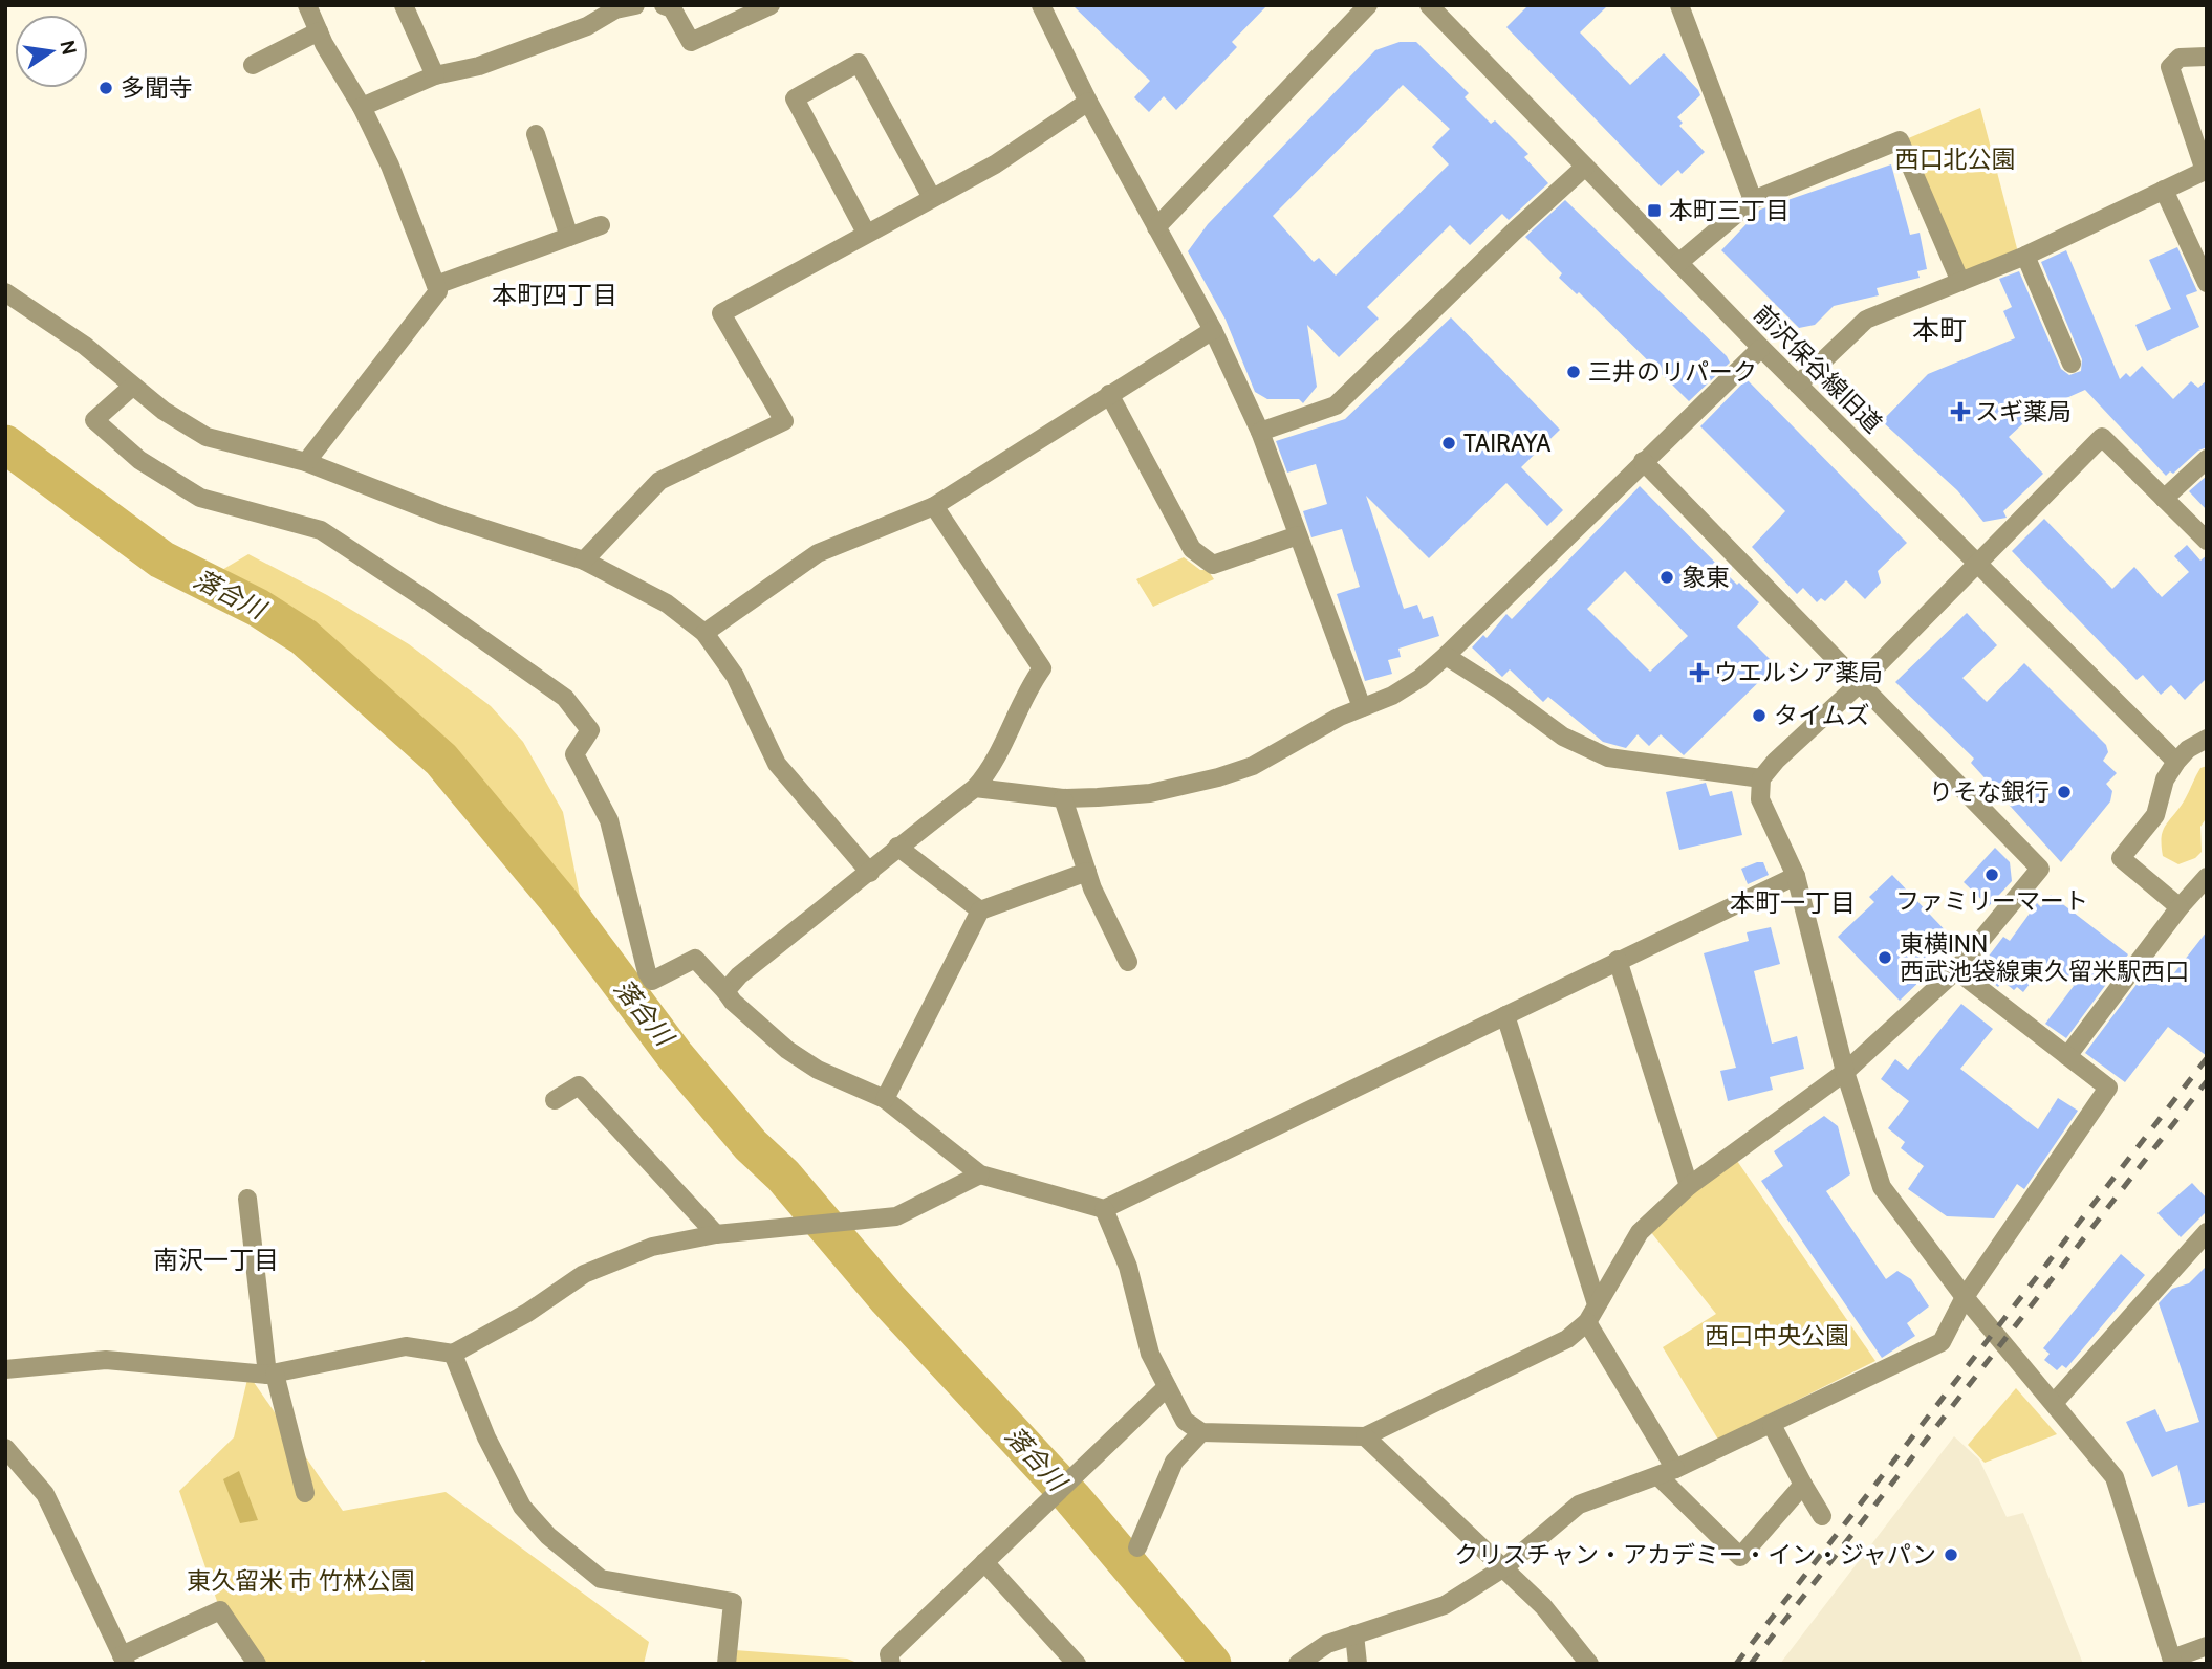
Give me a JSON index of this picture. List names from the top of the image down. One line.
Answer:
{"streets":{"street":["前沢保谷線旧道"]},"districts":["本町四丁目","本町","本町一丁目","南沢一丁目"],"water":["落合川"],"parks":["西口北公園","西口中央公園","東久留米 市 竹林公園"],"places":{"other":["多聞寺","三井のリパーク","TAIRAYA","象東","タイムズ","りそな銀行","ファミリーマート","東横INN 西武池袋線東久留米駅西口","クリスチャン・アカデミー・イン・ジャパン"],"transit":["本町三丁目"],"health":["スギ薬局","ウエルシア薬局"]},"north":"right"}
